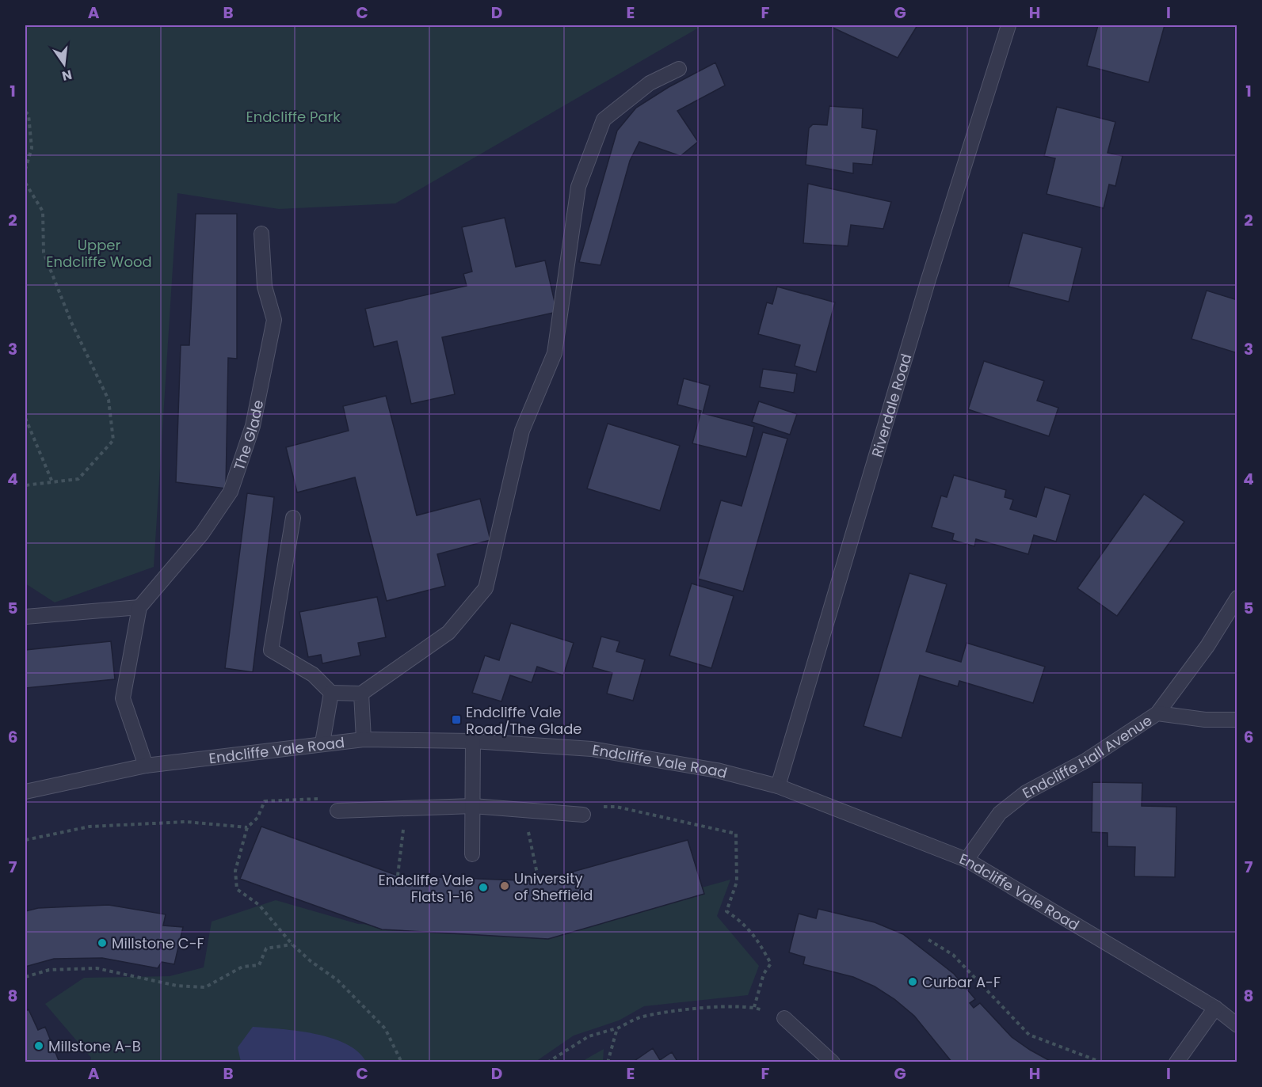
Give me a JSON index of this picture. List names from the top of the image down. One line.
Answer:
{"streets":{"street":["Riverdale Road","The Glade","Endcliffe Vale Road","Endcliffe Hall Avenue"]},"crossings":[["Riverdale Road","Endcliffe Vale Road"],["The Glade","Endcliffe Vale Road"],["Endcliffe Vale Road","Endcliffe Hall Avenue"]],"parks":["Endcliffe Park","Upper Endcliffe Wood"],"places":{"transit":["Endcliffe Vale Road/The Glade"],"other":["University of Sheffield","Endcliffe Vale Flats 1-16","Millstone C-F","Curbar A-F","Millstone A-B"]},"north":"bottom","grid":{"columns":["A","B","C","D","E","F","G","H","I"],"rows":["1","2","3","4","5","6","7","8"]}}
